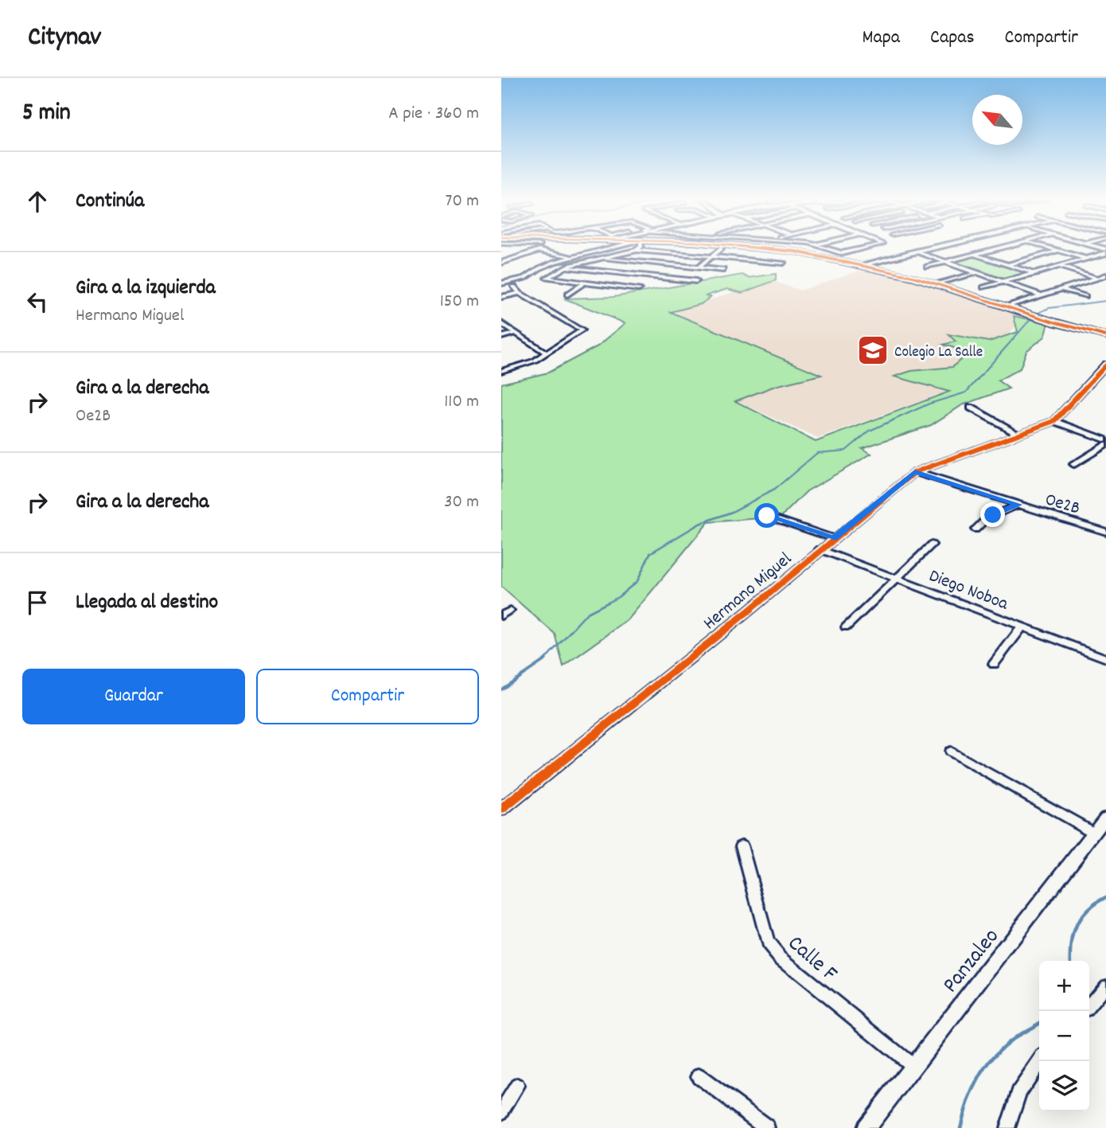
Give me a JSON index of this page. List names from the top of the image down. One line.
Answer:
{"streets":{"street":["Oe2B","Diego Noboa","Hermano Miguel","Calle F","Panzaleo"]},"crossings":[["Oe2B","Hermano Miguel"],["Diego Noboa","Hermano Miguel"],["Calle F","Panzaleo"]],"places":{"school or university":["Colegio La Salle"]},"north":"top left","page":{"header":"Citynav","nav":["Mapa","Capas","Compartir"],"heading":["5 min","A pie · 360 m"],"list":[["Continúa","70 m"],["Gira a la izquierda","Hermano Miguel","150 m"],["Gira a la derecha","Oe2B","110 m"],["Gira a la derecha","30 m"],"Llegada al destino"],"buttons":["Guardar","Compartir"],"map_buttons":["+","−"]}}
